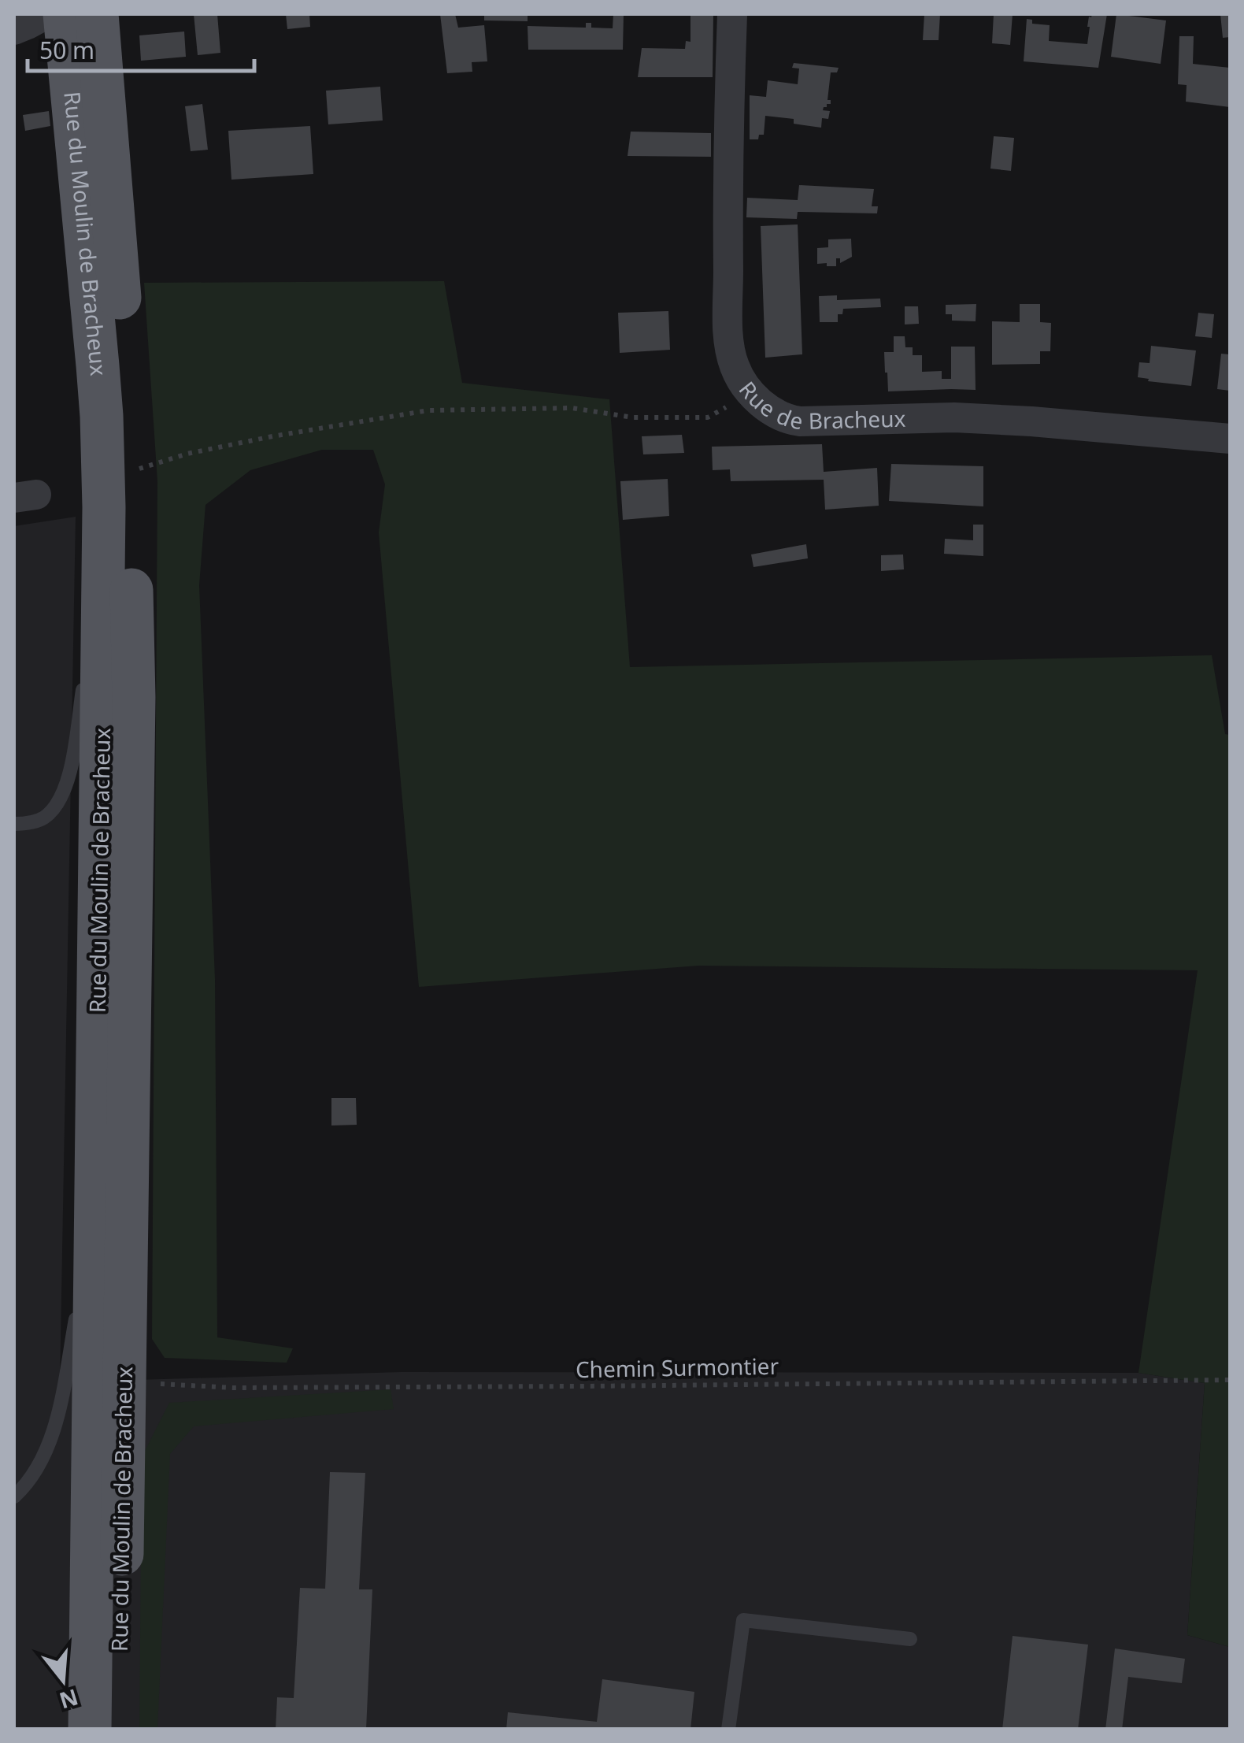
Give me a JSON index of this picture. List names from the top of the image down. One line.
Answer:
{"streets":{"main road":["Rue du Moulin de Bracheux"],"street":["Rue de Bracheux"],"path":["Chemin Surmontier"]},"crossings":[["Rue du Moulin de Bracheux","Chemin Surmontier"]],"scale_bar":"50 m","north":"bottom"}
